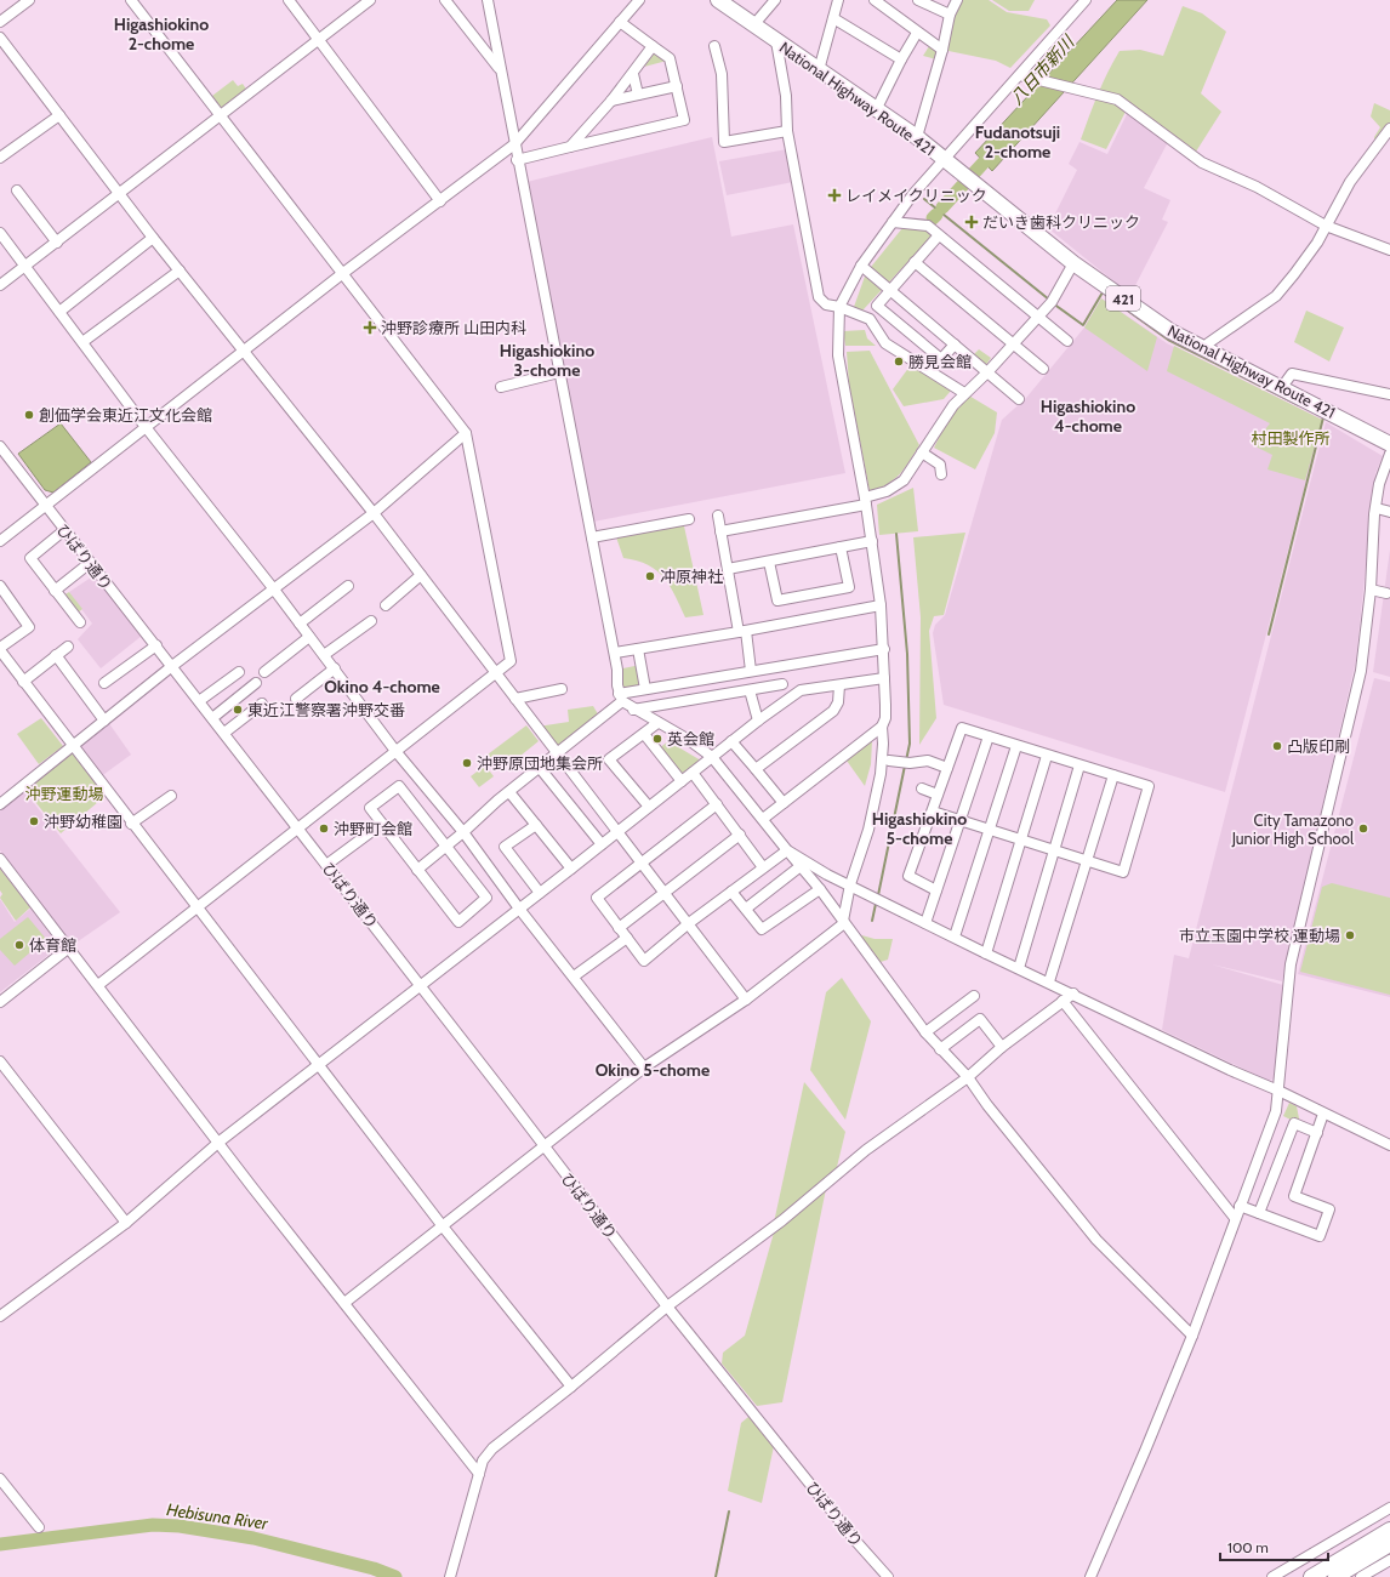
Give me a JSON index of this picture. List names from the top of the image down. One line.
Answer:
{"streets":{"highway":["National Highway Route 421","421"],"street":["ひばり通り"]},"districts":["Higashiokino 2-chome","Fudanotsuji 2-chome","Higashiokino 3-chome","Higashiokino 4-chome","Okino 4-chome","Higashiokino 5-chome","Okino 5-chome"],"water":["八日市新川","Hebisuna River"],"parks":["村田製作所","沖野運動場"],"places":{"health":["レイメイクリニック","だいき歯科クリニック","沖野診療所 山田内科"],"other":["勝見会館","創価学会東近江文化会館","冲原神社","東近江警察署沖野交番","英会館","凸版印刷","沖野原団地集会所","沖野幼稚園","沖野町会館","City Tamazono Junior High School","市立玉園中学校 運動場","体育館"]},"scale_bar":"100 m"}
